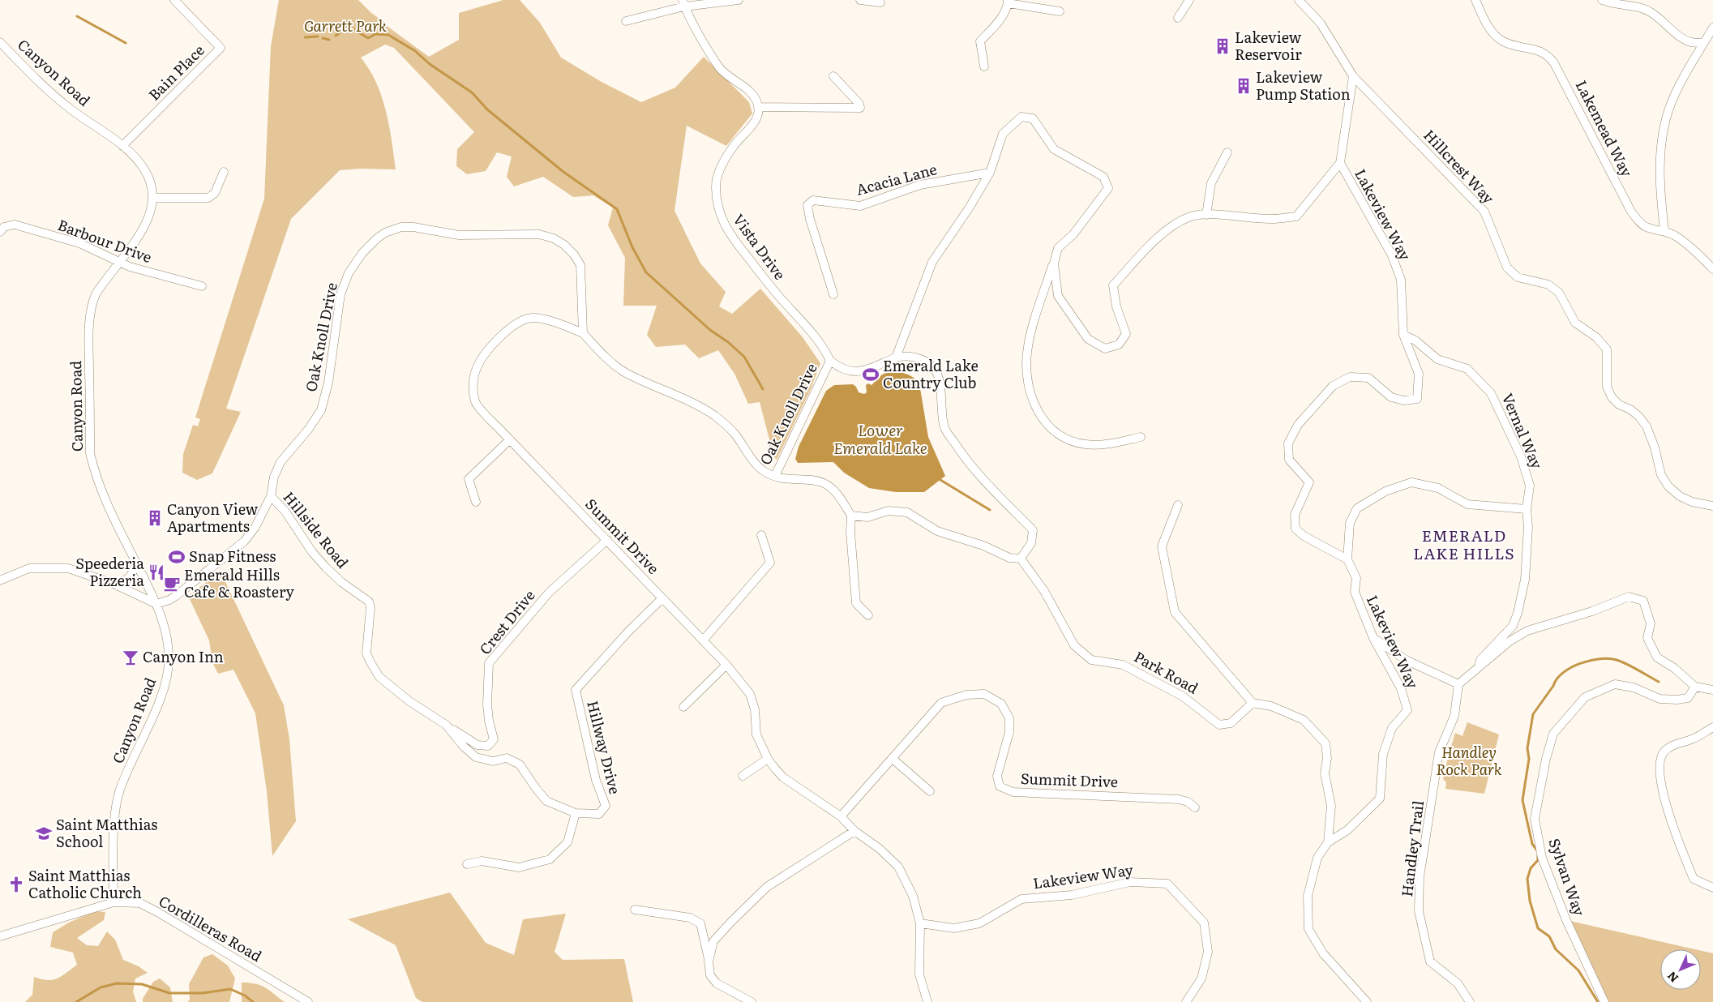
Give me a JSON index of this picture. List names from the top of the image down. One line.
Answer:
{"streets":{"street":["Canyon Road","Bain Place","Lakemead Way","Hillcrest Way","Acacia Lane","Lakeview Way","Barbour Drive","Vista Drive","Oak Knoll Drive","Vernal Way","Hillside Road","Summit Drive","Crest Drive","Park Road","Hillway Drive","Handley Trail","Sylvan Way","Cordilleras Road"]},"crossings":[["Canyon Road","Bain Place"],["Canyon Road","Barbour Drive"],["Canyon Road","Oak Knoll Drive"],["Canyon Road","Cordilleras Road"],["Hillcrest Way","Lakeview Way"],["Lakeview Way","Vernal Way"],["Lakeview Way","Summit Drive"],["Vista Drive","Oak Knoll Drive"],["Oak Knoll Drive","Hillside Road"],["Oak Knoll Drive","Summit Drive"],["Vernal Way","Handley Trail"],["Hillside Road","Crest Drive"],["Hillside Road","Hillway Drive"],["Summit Drive","Crest Drive"],["Summit Drive","Hillway Drive"]],"districts":["EMERALD LAKE HILLS"],"water":["Lower Emerald Lake"],"parks":["Garrett Park","Handley Rock Park"],"places":{"building":["Lakeview Reservoir","Lakeview Pump Station","Canyon View Apartments"],"sports":["Emerald Lake Country Club","Snap Fitness"],"restaurant":["Speederia Pizzeria"],"cafe":["Emerald Hills Cafe & Roastery"],"bar":["Canyon Inn"],"school or university":["Saint Matthias School"],"church":["Saint Matthias Catholic Church"]},"north":"bottom left"}
